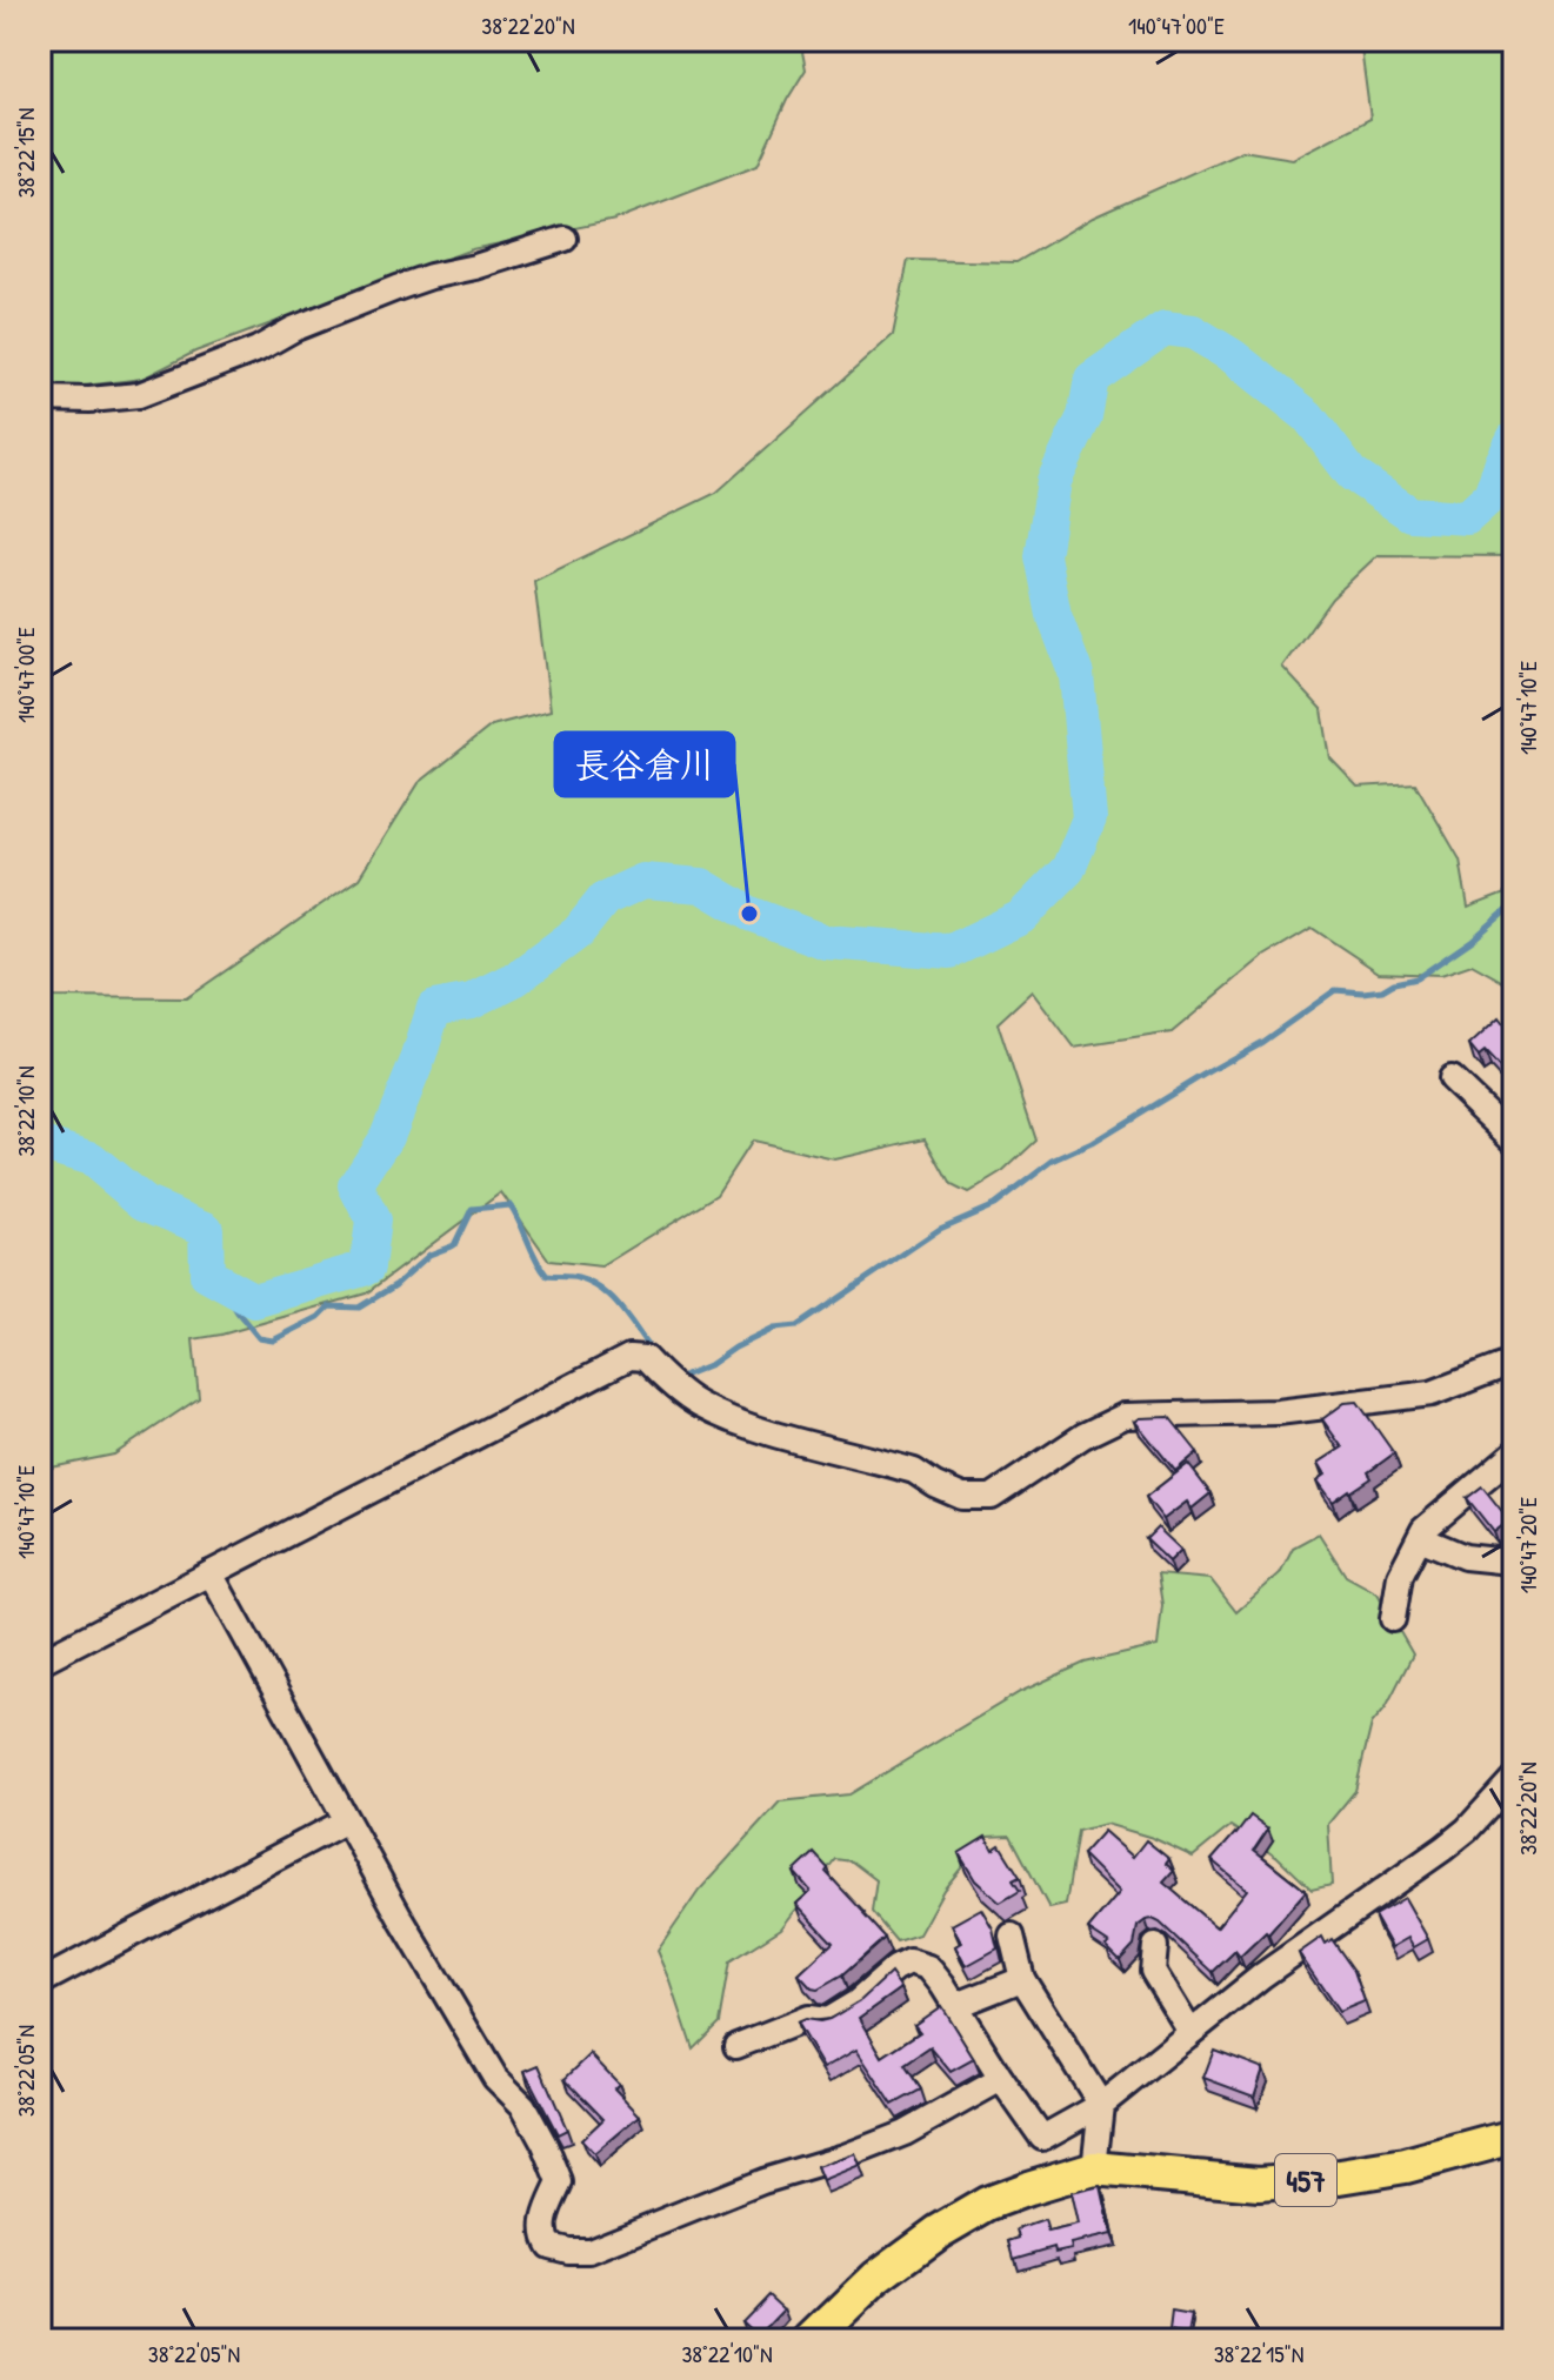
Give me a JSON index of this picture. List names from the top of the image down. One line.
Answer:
{"streets":{"highway":["457"]},"places":["長谷倉川"],"coordinates":["38°22'20\"N","140°47'00\"E","38°22'15\"N","140°47'10\"E","38°22'10\"N","140°47'20\"E","38°22'05\"N"]}
